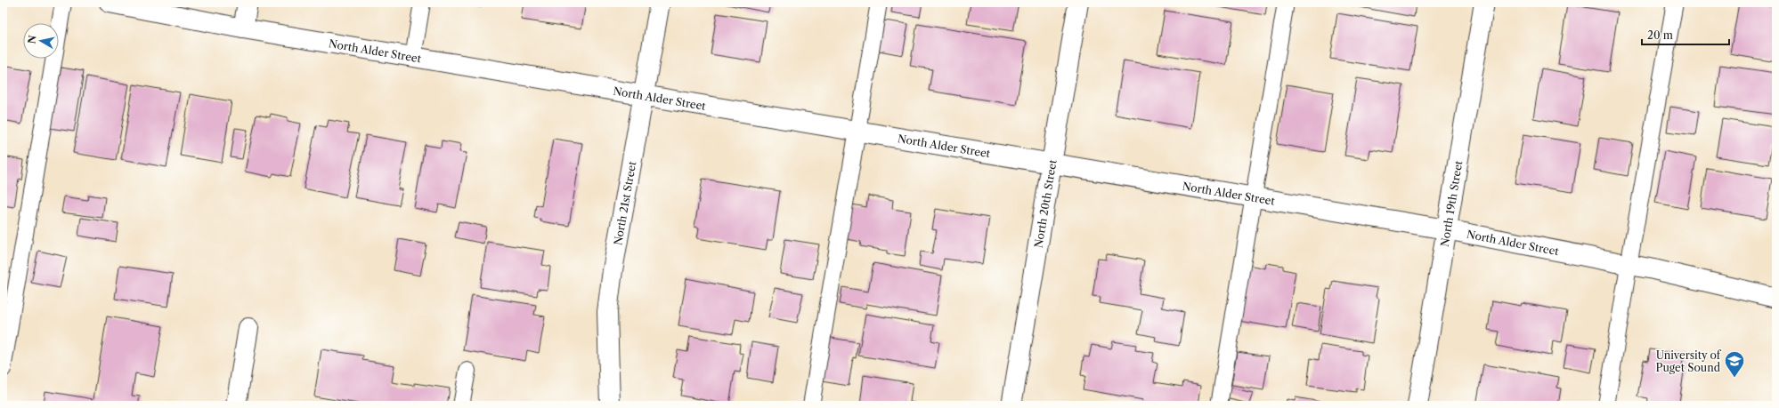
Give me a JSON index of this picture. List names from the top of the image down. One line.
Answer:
{"streets":{"street":["North Alder Street","North 21st Street","North 20th Street","North 19th Street"]},"crossings":[["North Alder Street","North 21st Street"],["North Alder Street","North 20th Street"],["North Alder Street","North 19th Street"]],"places":{"school or university":["University of Puget Sound"]},"scale_bar":"20 m","north":"left"}
